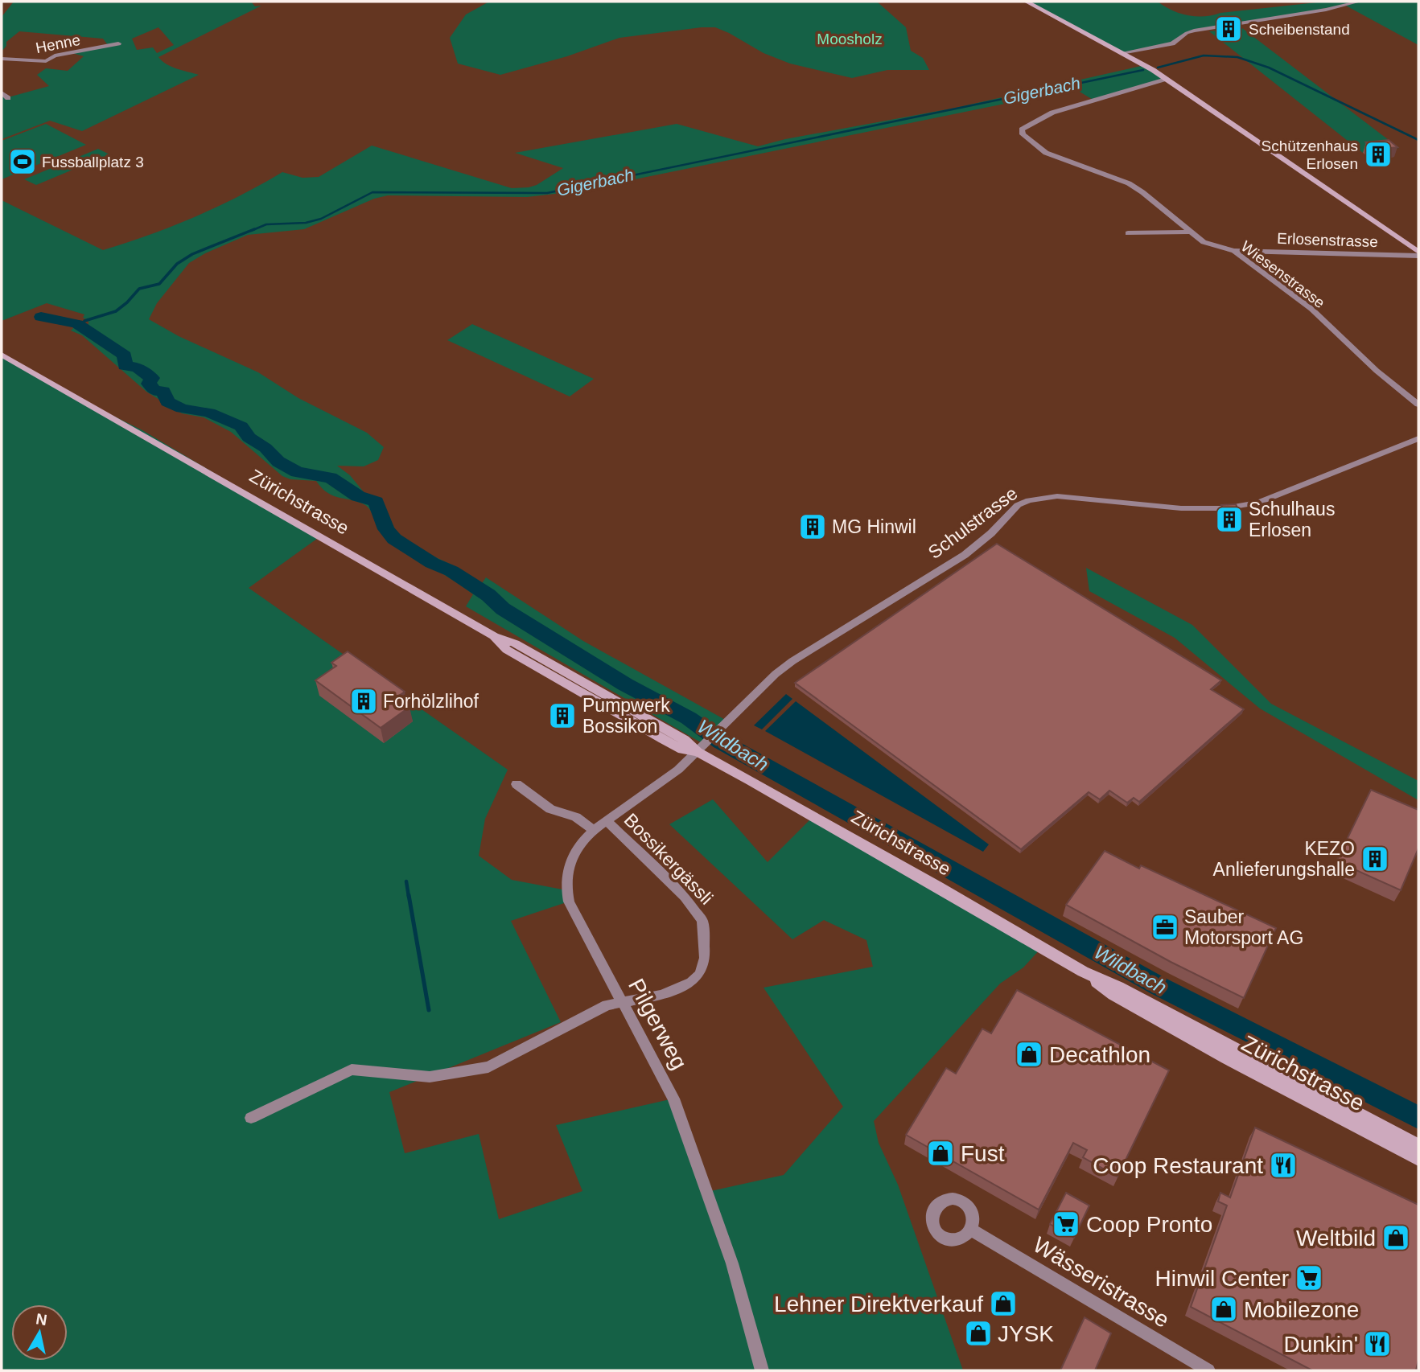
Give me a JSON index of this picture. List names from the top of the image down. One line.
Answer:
{"streets":{"main road":["Erlosenstrasse","Zürichstrasse"],"street":["Henne","Wiesenstrasse","Schulstrasse","Bossikergässli","Pilgerweg","Wässeristrasse"]},"crossings":[["Erlosenstrasse","Wiesenstrasse"],["Zürichstrasse","Schulstrasse"],["Zürichstrasse","Pilgerweg"],["Schulstrasse","Pilgerweg"],["Bossikergässli","Pilgerweg"]],"water":["Gigerbach","Wildbach"],"parks":["Moosholz"],"places":{"building":["Scheibenstand","Schützenhaus Erlosen","Schulhaus Erlosen","MG Hinwil","Forhölzlihof","Pumpwerk Bossikon","KEZO Anlieferungshalle"],"sports":["Fussballplatz 3"],"office":["Sauber Motorsport AG"],"shop":["Decathlon","Fust","Weltbild","Lehner Direktverkauf","Mobilezone","JYSK"],"restaurant":["Coop Restaurant","Dunkin'"],"supermarket":["Coop Pronto","Hinwil Center"]},"north":"top"}
